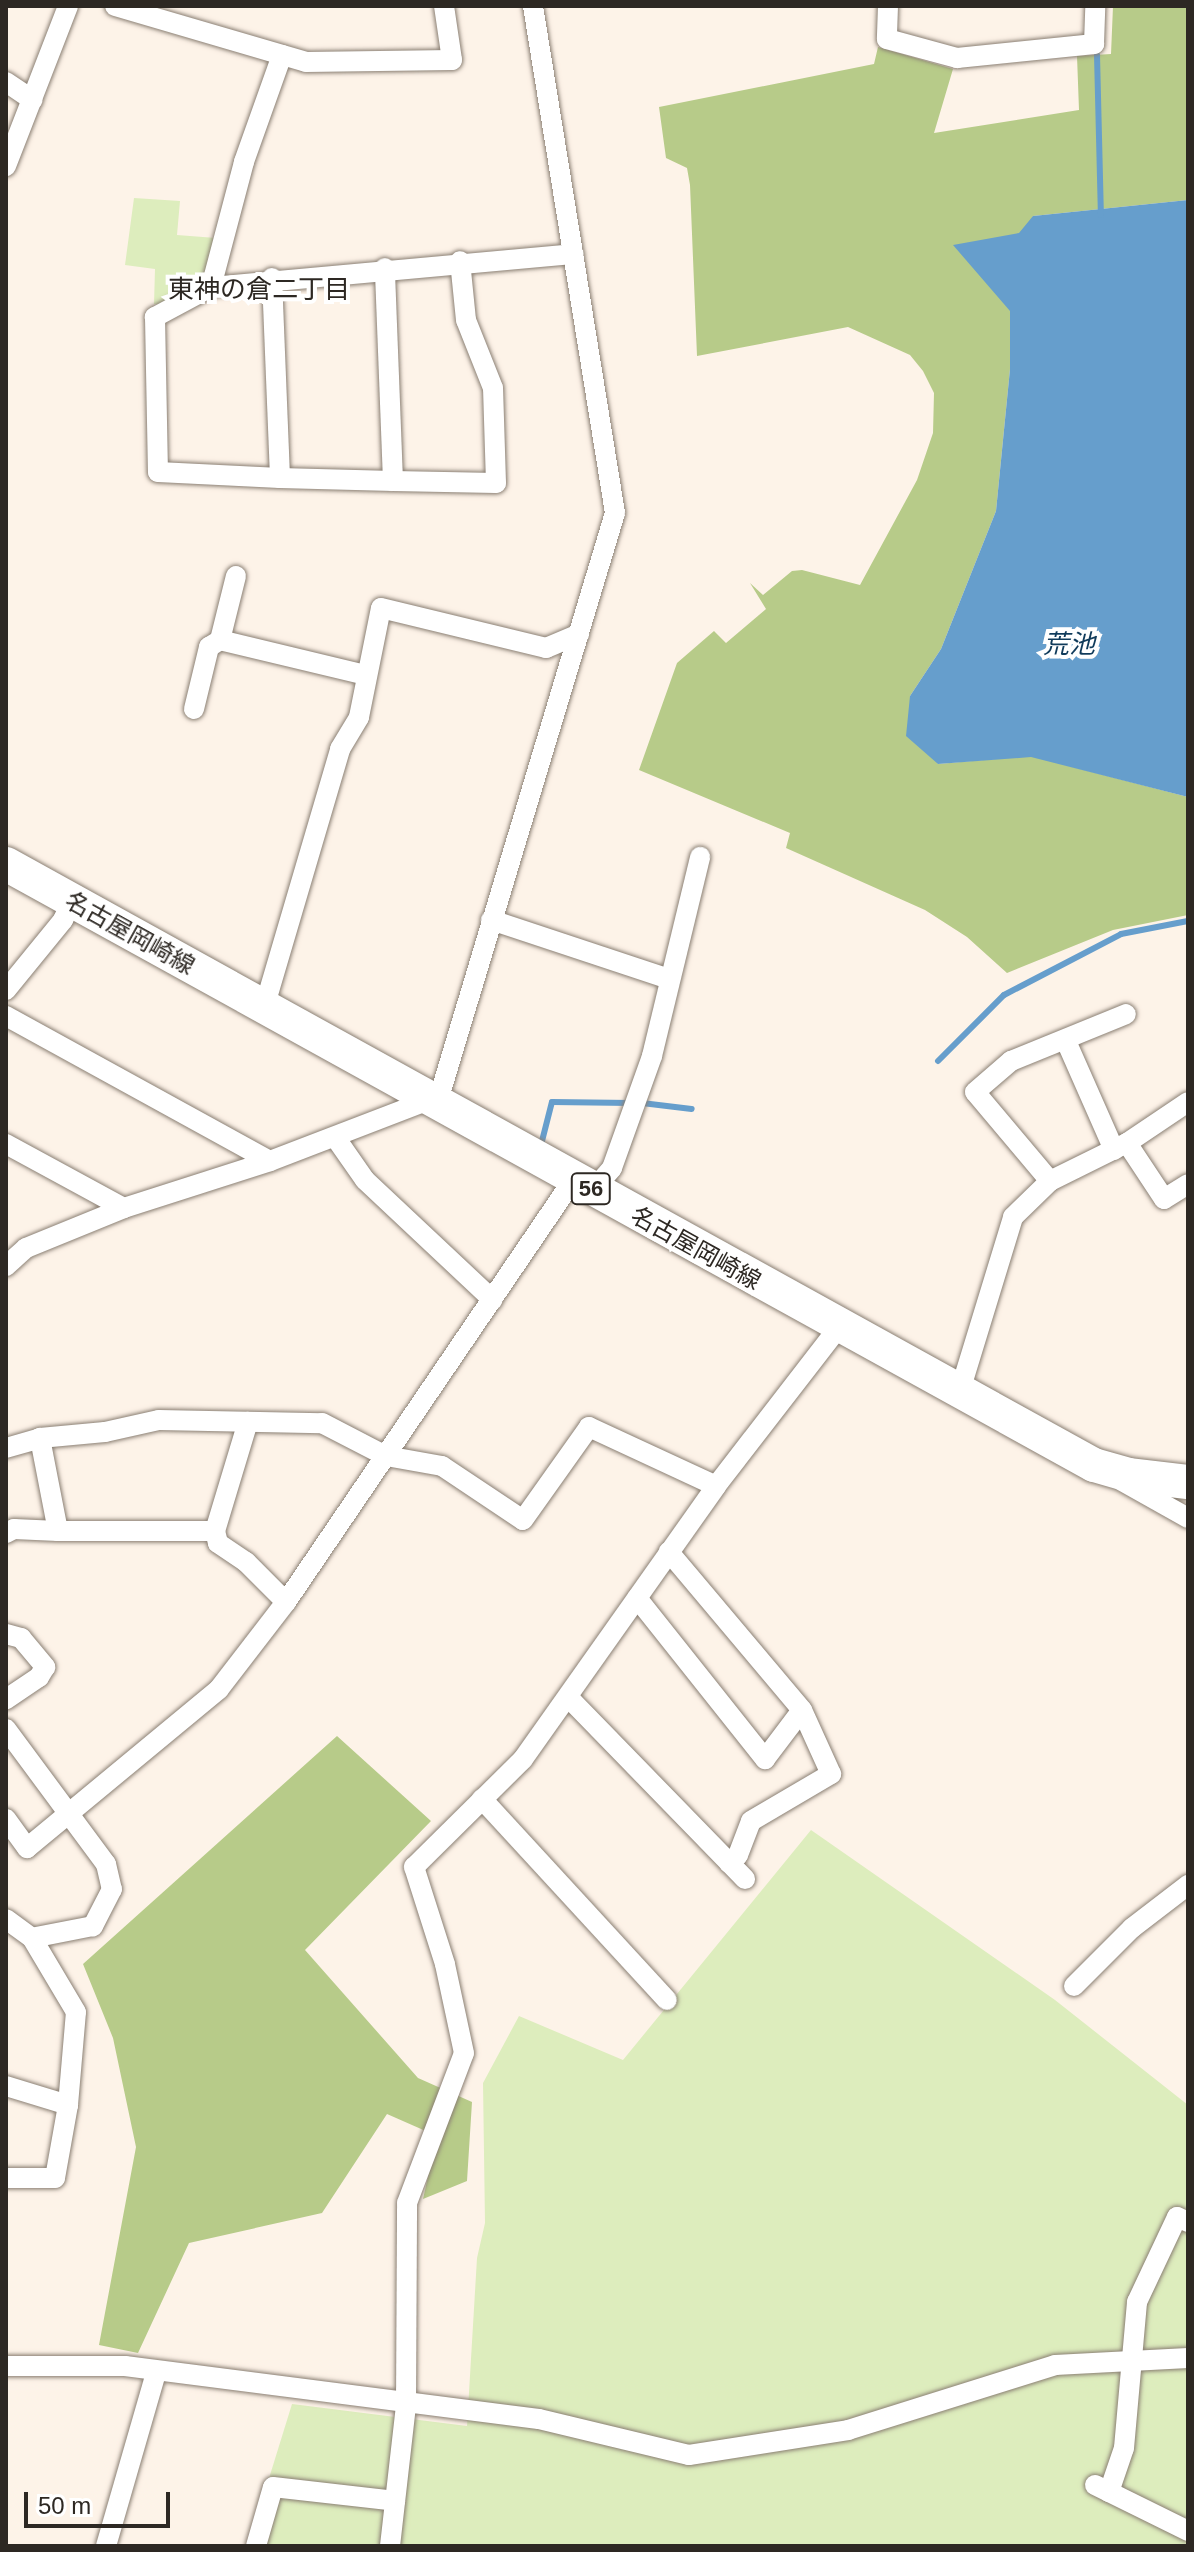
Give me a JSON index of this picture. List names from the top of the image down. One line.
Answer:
{"streets":{"main road":["名古屋岡崎線","56"]},"districts":["東神の倉二丁目"],"water":["荒池"],"scale_bar":"50 m"}
